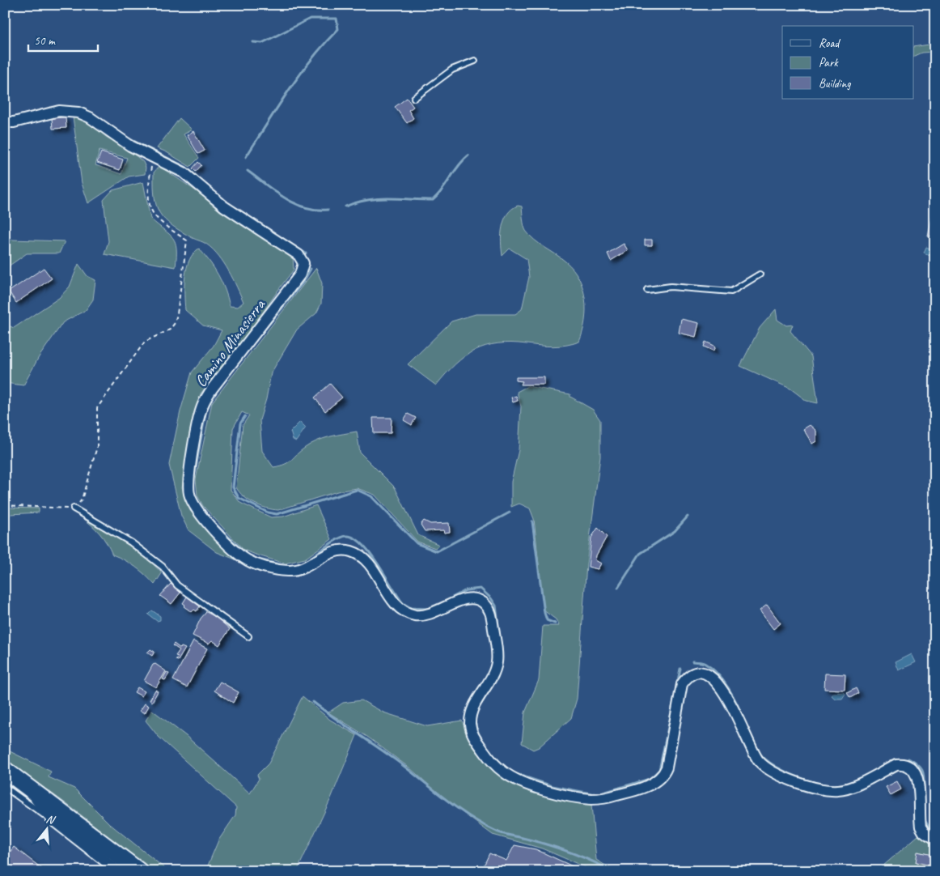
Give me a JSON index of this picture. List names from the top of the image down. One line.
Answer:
{"streets":{"street":["Camino Minasierra"]},"legend":["Road","Park","Building"],"scale_bar":"50 m","north":"top"}
